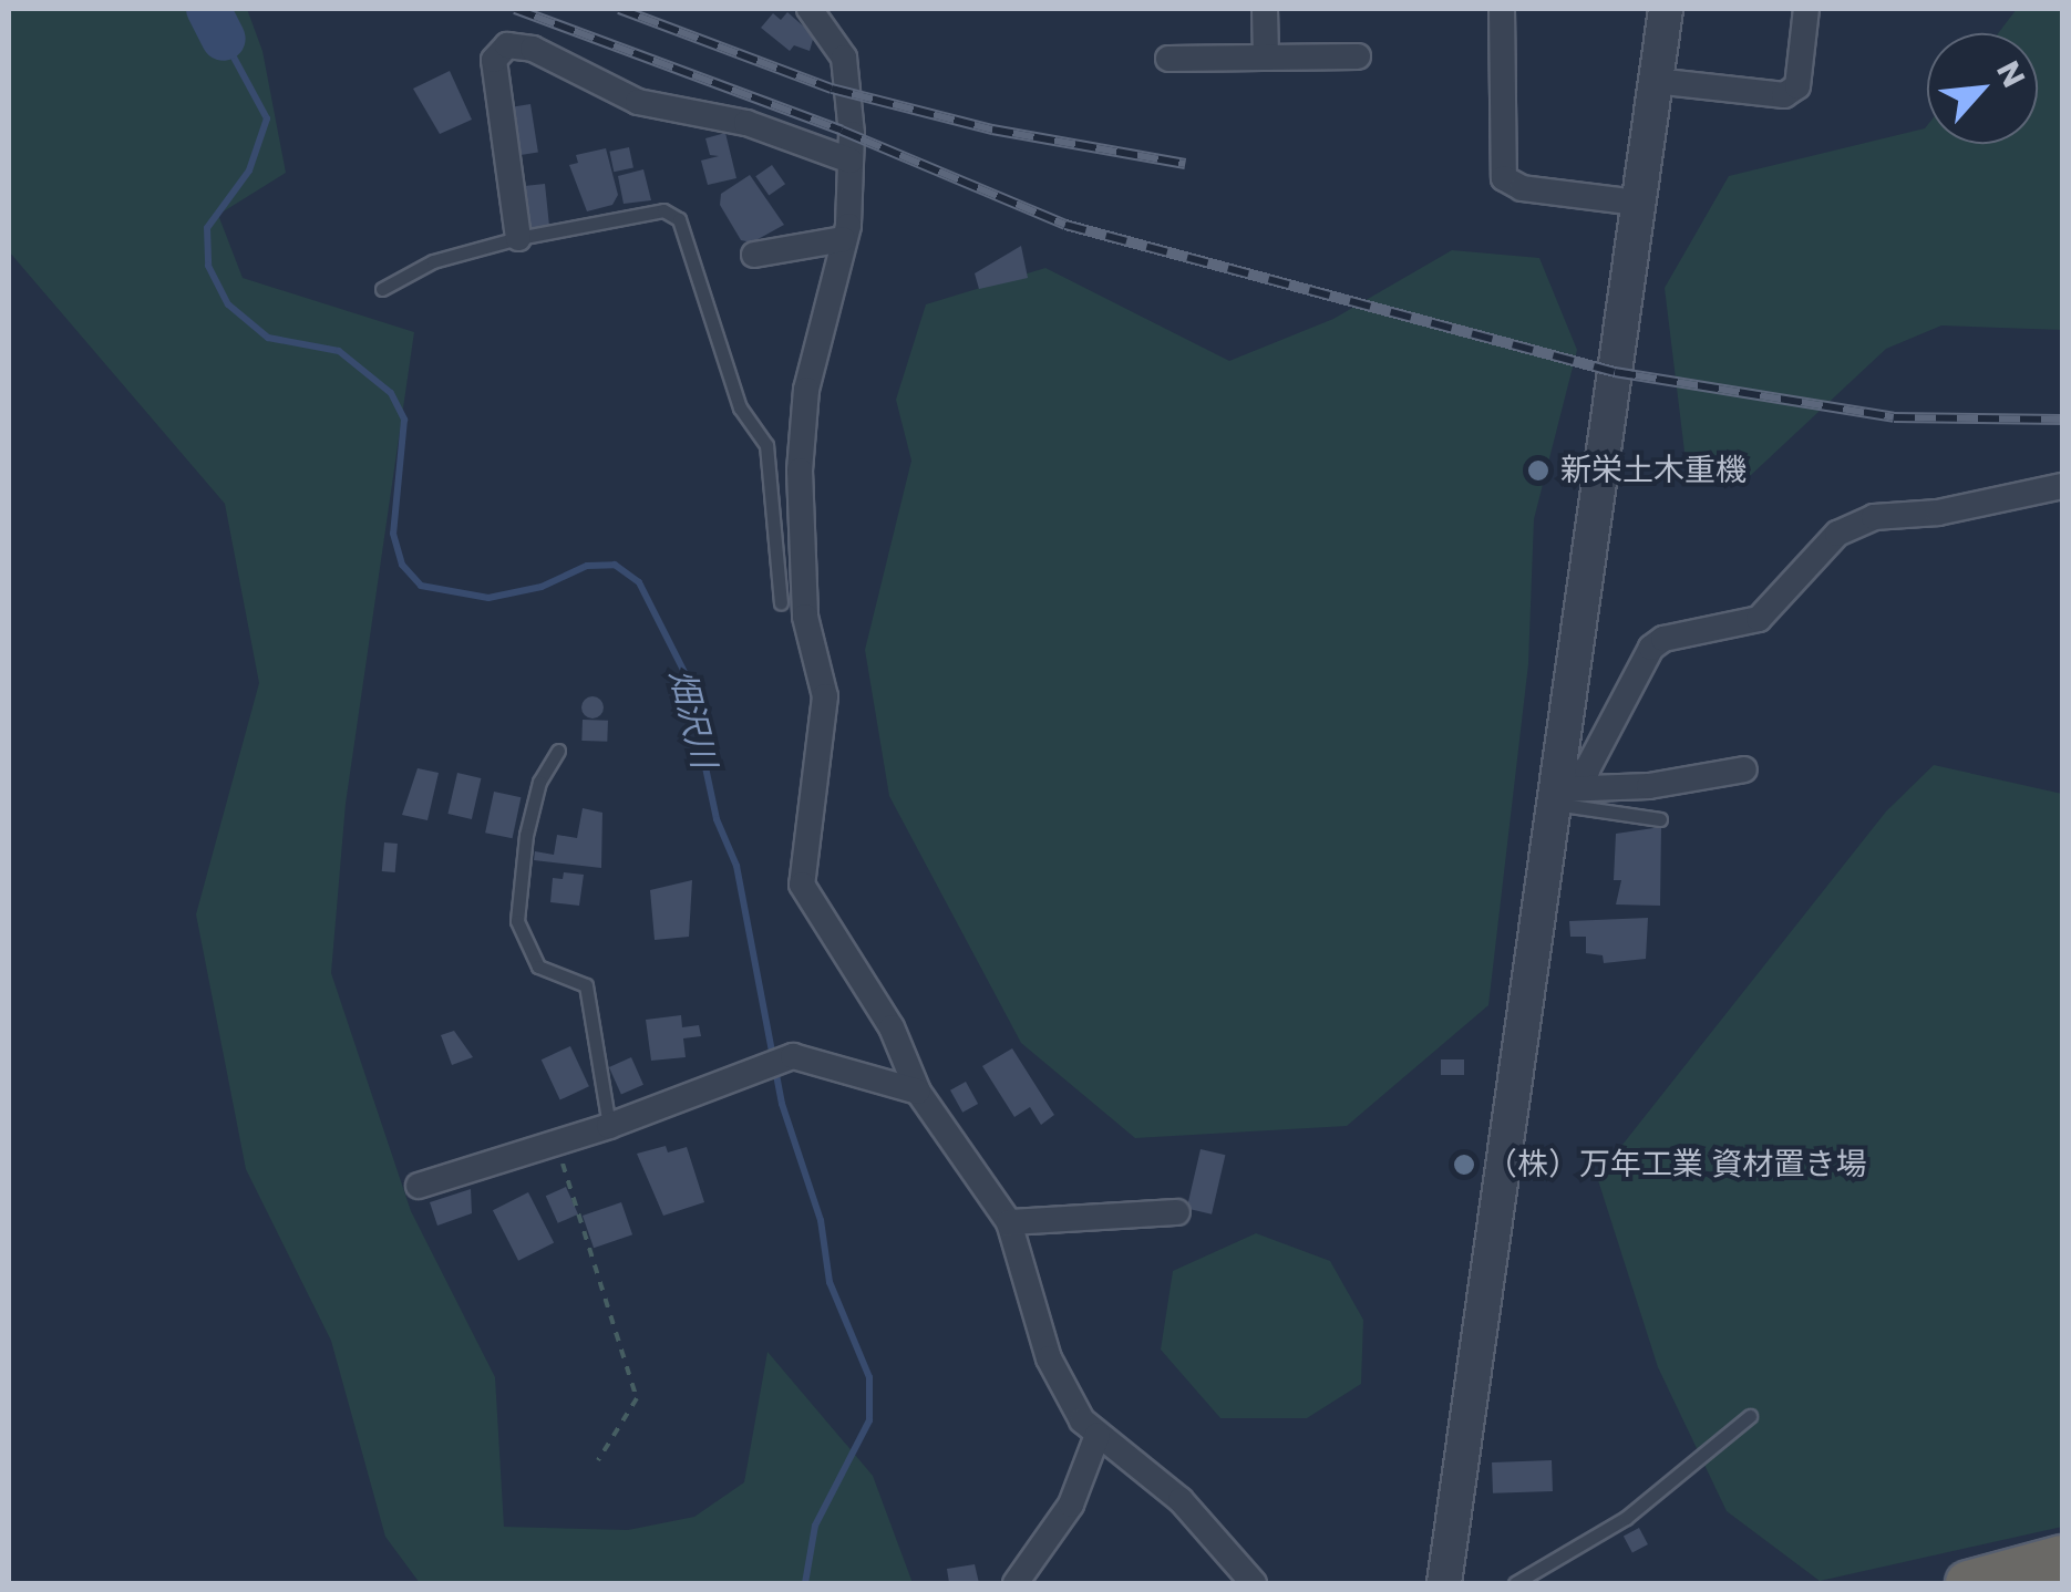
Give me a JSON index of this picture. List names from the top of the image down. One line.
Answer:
{"water":["畑沢川"],"places":["新栄土木重機","（株）万年工業 資材置き場"],"north":"top right"}
